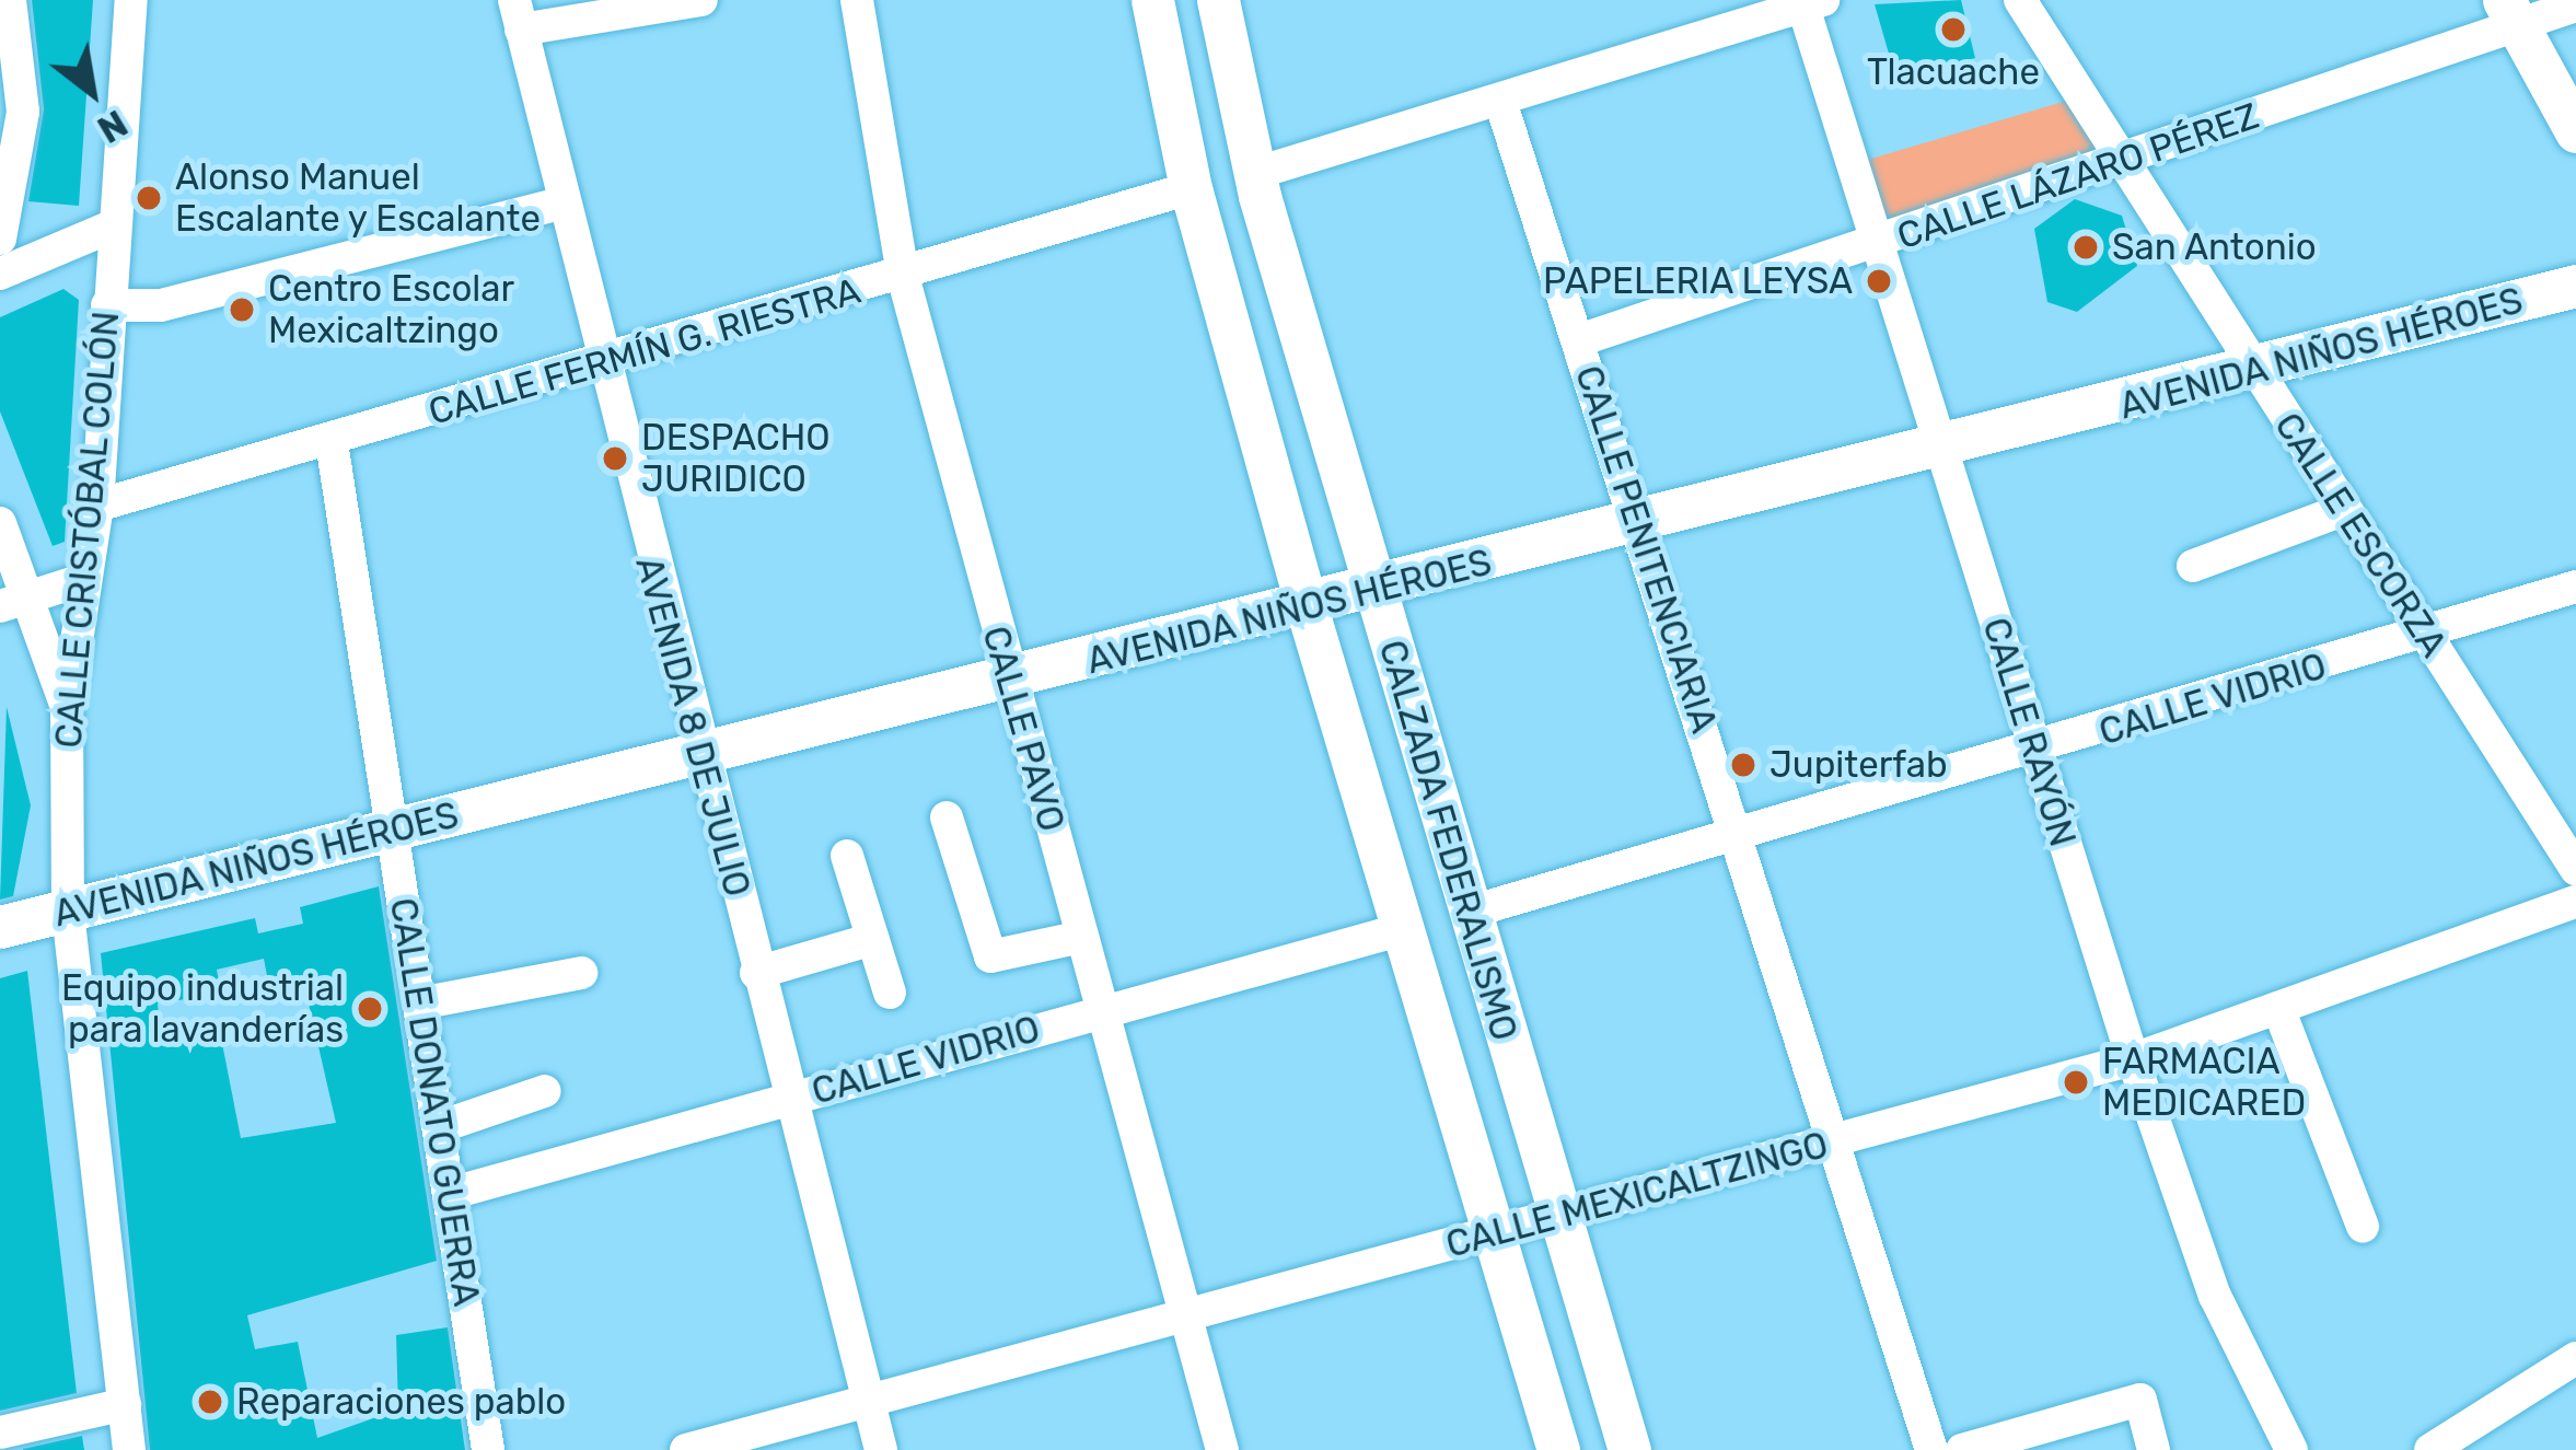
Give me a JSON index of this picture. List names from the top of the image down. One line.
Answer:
{"streets":{"main road":["AVENIDA NIÑOS HÉROES","CALZADA FEDERALISMO"],"street":["CALLE LÁZARO PÉREZ","CALLE FERMÍN G. RIESTRA","CALLE CRISTÓBAL COLÓN","CALLE ESCORZA","CALLE PENITENCIARIA","CALLE VIDRIO","AVENIDA 8 DE JULIO","CALLE PAVO","CALLE RAYÓN","CALLE DONATO GUERRA","CALLE MEXICALTZINGO"]},"crossings":[["CALLE LÁZARO PÉREZ","CALLE ESCORZA"],["CALLE LÁZARO PÉREZ","CALLE PENITENCIARIA"],["CALLE LÁZARO PÉREZ","CALLE RAYÓN"],["CALLE FERMÍN G. RIESTRA","CALLE CRISTÓBAL COLÓN"],["CALLE FERMÍN G. RIESTRA","AVENIDA 8 DE JULIO"],["CALLE FERMÍN G. RIESTRA","CALLE PAVO"],["CALLE FERMÍN G. RIESTRA","CALZADA FEDERALISMO"],["CALLE FERMÍN G. RIESTRA","CALLE DONATO GUERRA"],["AVENIDA NIÑOS HÉROES","CALLE CRISTÓBAL COLÓN"],["AVENIDA NIÑOS HÉROES","CALLE ESCORZA"],["AVENIDA NIÑOS HÉROES","CALLE PENITENCIARIA"],["AVENIDA NIÑOS HÉROES","AVENIDA 8 DE JULIO"],["AVENIDA NIÑOS HÉROES","CALLE PAVO"],["AVENIDA NIÑOS HÉROES","CALLE RAYÓN"],["AVENIDA NIÑOS HÉROES","CALZADA FEDERALISMO"],["AVENIDA NIÑOS HÉROES","CALLE DONATO GUERRA"],["CALLE ESCORZA","CALLE VIDRIO"],["CALLE PENITENCIARIA","CALLE VIDRIO"],["CALLE PENITENCIARIA","CALLE MEXICALTZINGO"],["CALLE VIDRIO","AVENIDA 8 DE JULIO"],["CALLE VIDRIO","CALLE PAVO"],["CALLE VIDRIO","CALLE RAYÓN"],["CALLE VIDRIO","CALZADA FEDERALISMO"],["CALLE VIDRIO","CALLE DONATO GUERRA"],["AVENIDA 8 DE JULIO","CALLE MEXICALTZINGO"],["CALLE PAVO","CALLE MEXICALTZINGO"],["CALLE RAYÓN","CALLE MEXICALTZINGO"],["CALZADA FEDERALISMO","CALLE MEXICALTZINGO"]],"places":["Tlacuache","Alonso Manuel Escalante y Escalante","San Antonio","PAPELERIA LEYSA","Centro Escolar Mexicaltzingo","DESPACHO JURIDICO","Jupiterfab","Equipo industrial para lavanderías","FARMACIA MEDICARED","Reparaciones pablo"],"north":"bottom right"}
